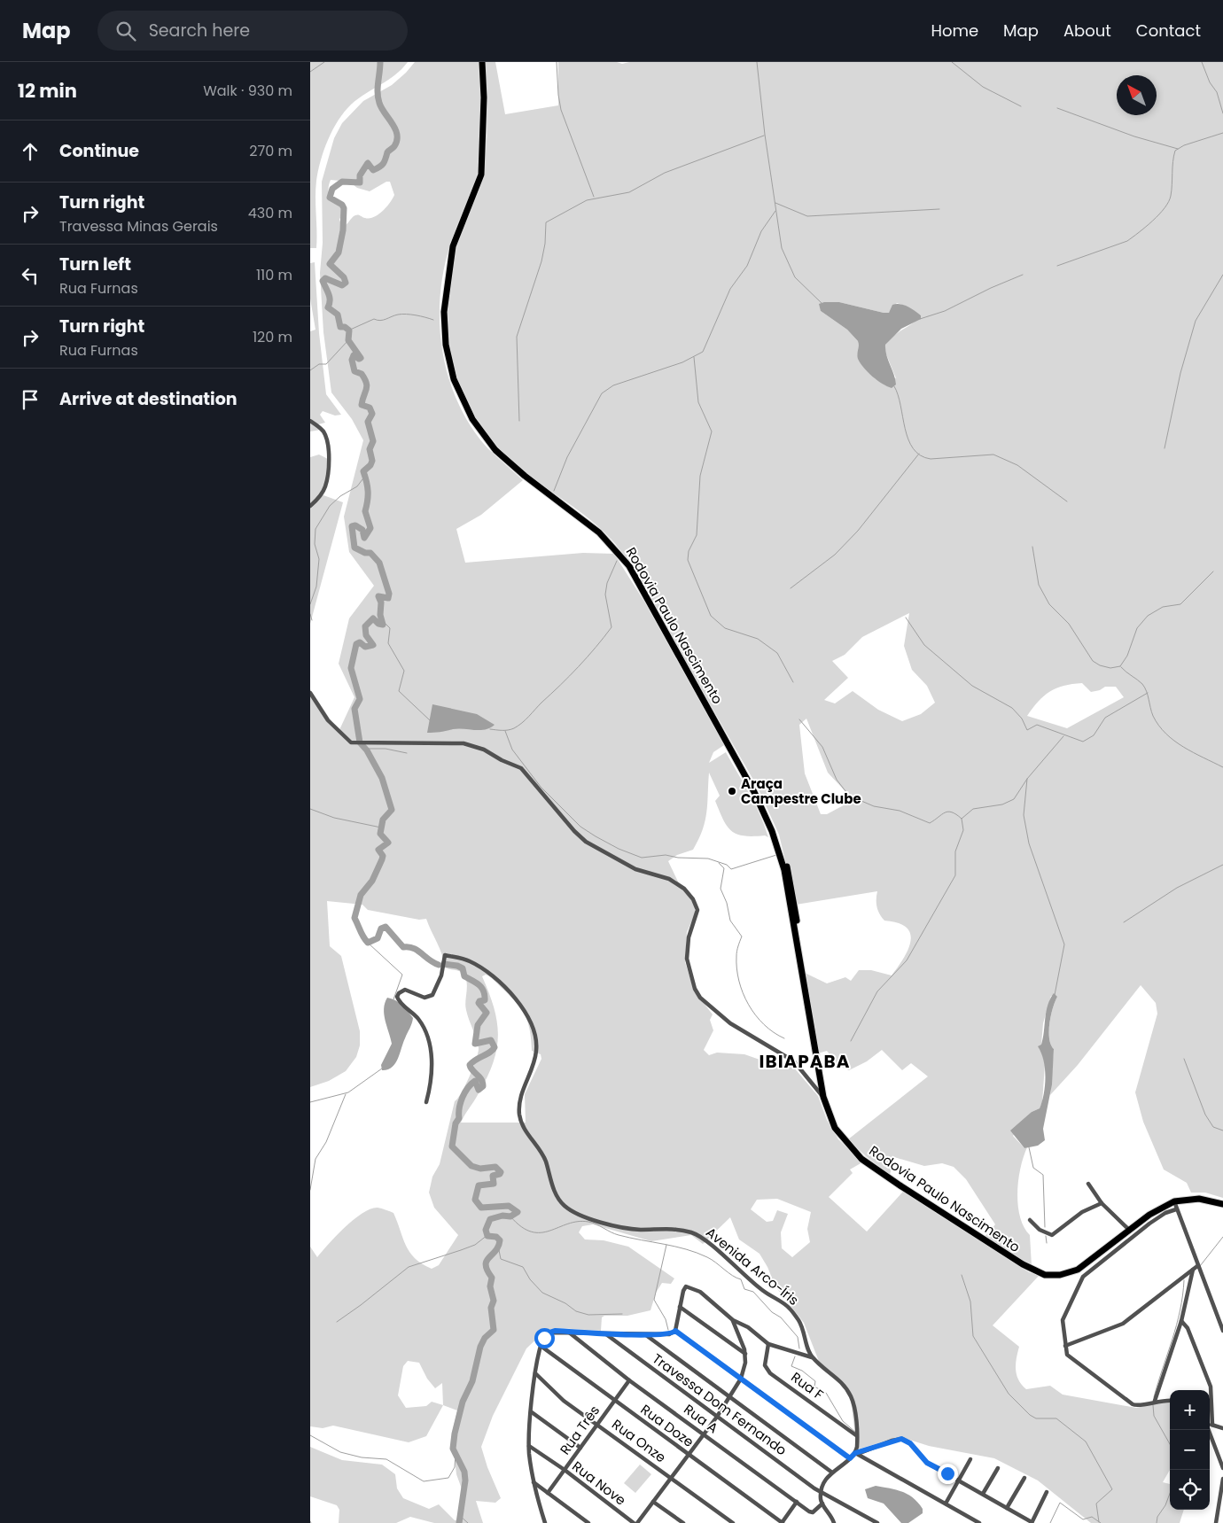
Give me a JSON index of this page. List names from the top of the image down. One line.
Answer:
{"streets":{"main road":["Rodovia Paulo Nascimento"],"street":["Avenida Arco-Íris","Rua F","Travessa Dom Fernando","Rua A","Rua Doze","Rua Três","Rua Onze","Rua Nove"]},"crossings":[["Rua A","Rua Três"],["Rua Doze","Rua Três"],["Rua Três","Rua Onze"],["Rua Três","Rua Nove"]],"districts":["IBIAPABA"],"places":["Araça Campestre Clube"],"north":"top left","page":{"header":"Map","search":"Search here","nav":["Home","Map","About","Contact"],"heading":["12 min","Walk · 930 m"],"list":[["Continue","270 m"],["Turn right","Travessa Minas Gerais","430 m"],["Turn left","Rua Furnas","110 m"],["Turn right","Rua Furnas","120 m"],"Arrive at destination"],"map_buttons":["+","−"]}}
